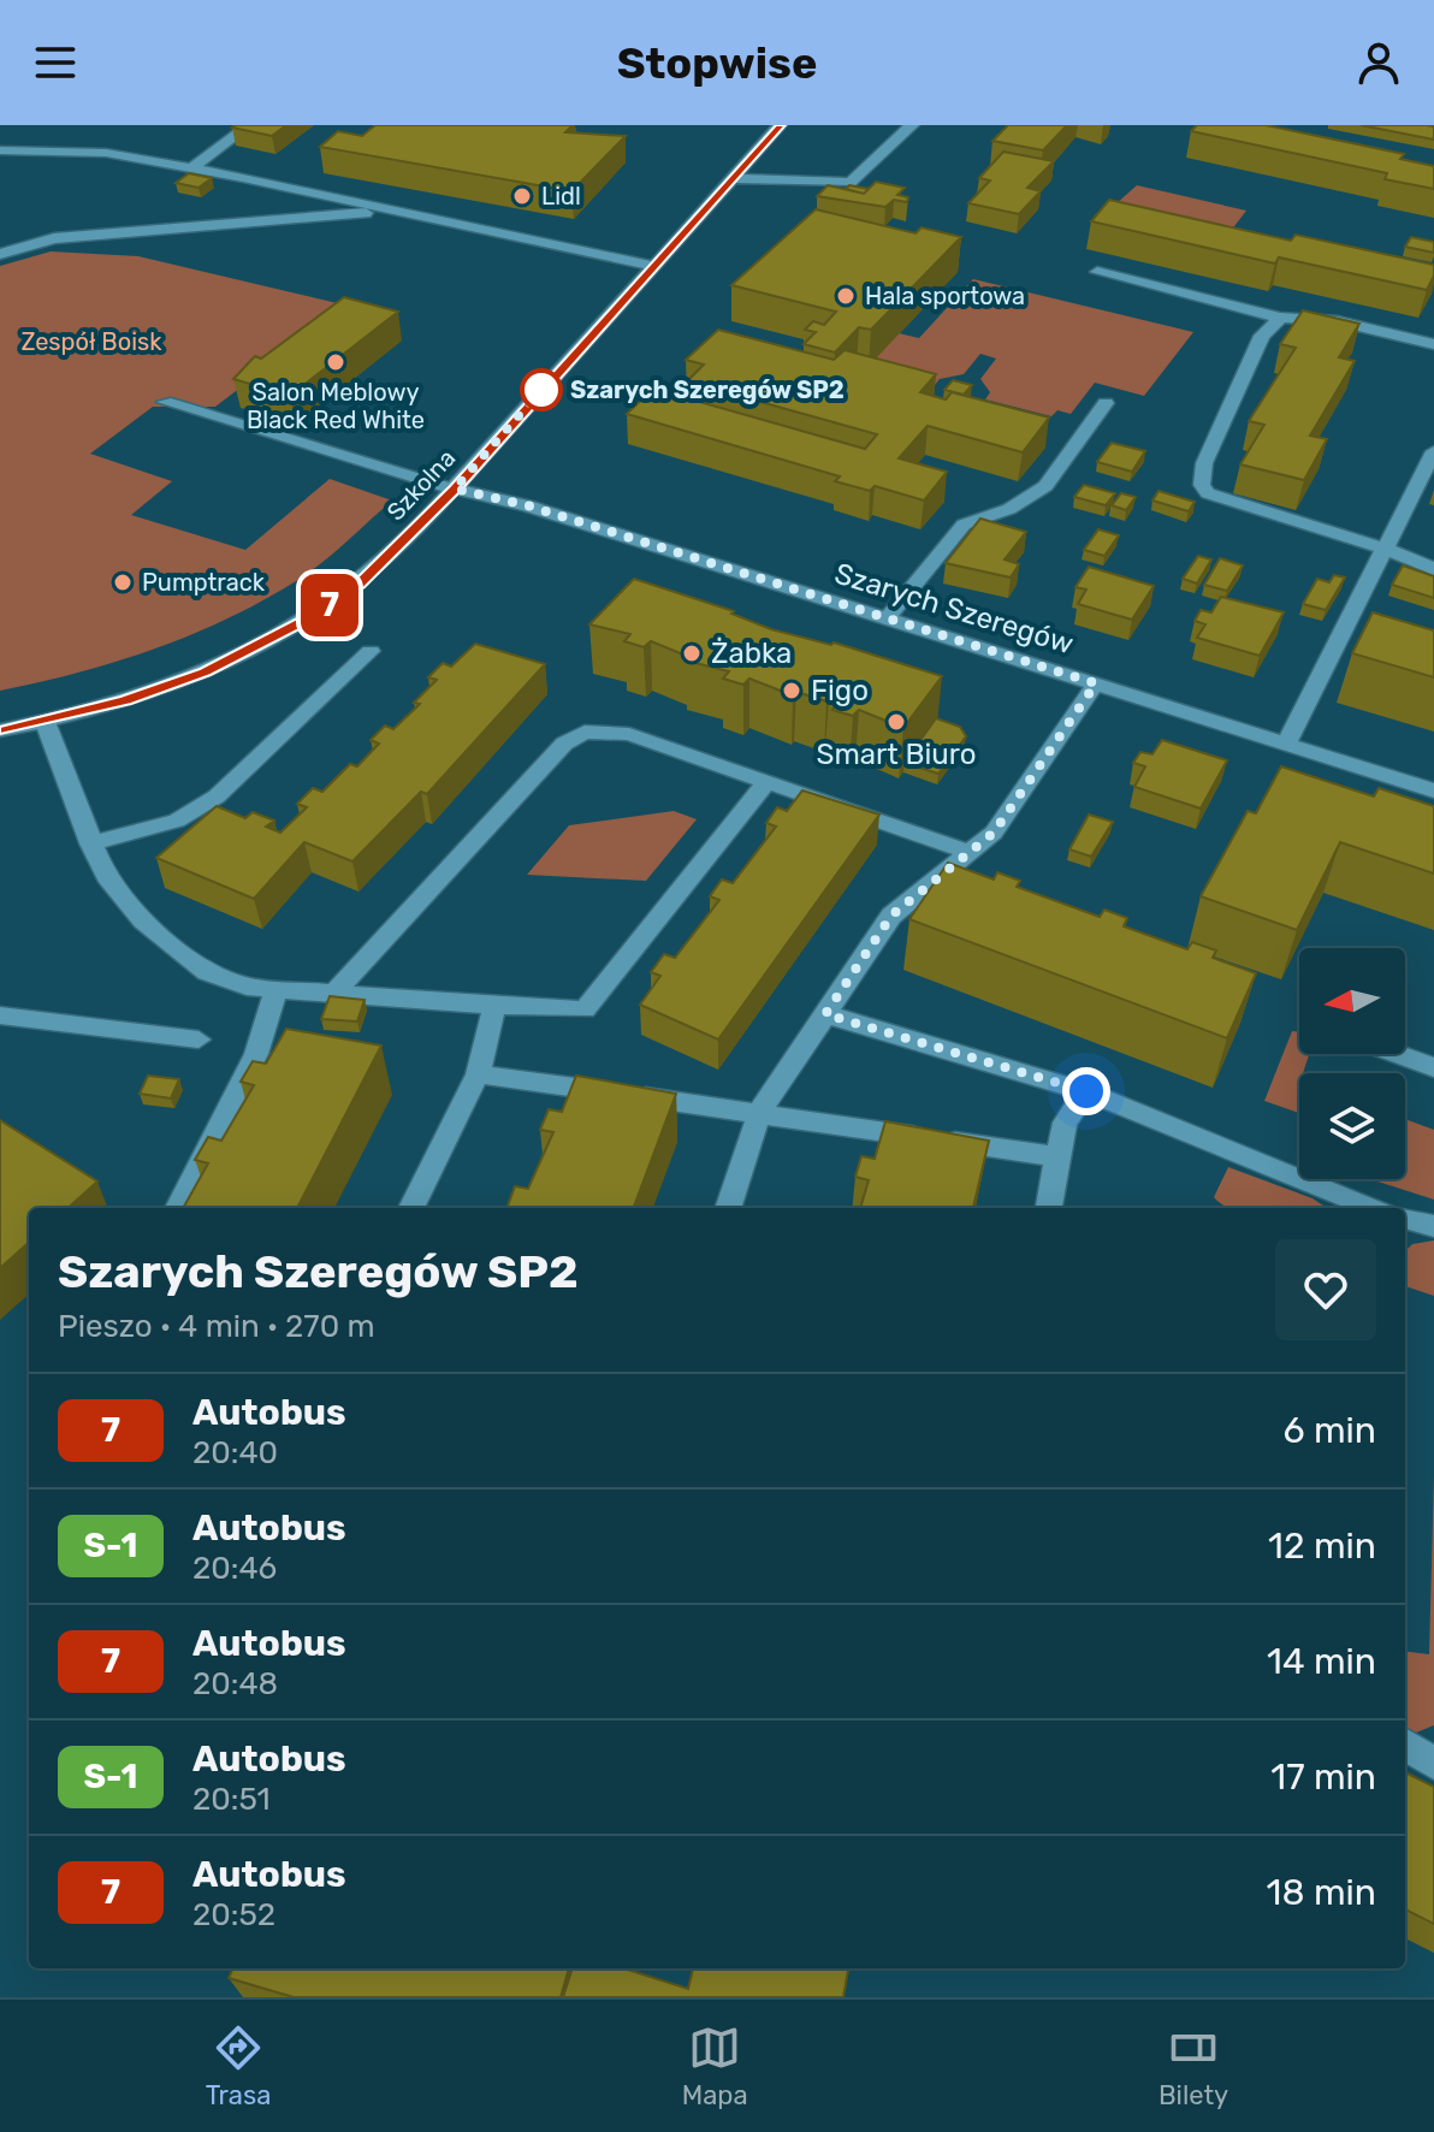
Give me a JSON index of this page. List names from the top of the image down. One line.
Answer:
{"streets":{"street":["Szkolna","Szarych Szeregów"]},"crossings":[["Szkolna","Szarych Szeregów"]],"parks":["Zespół Boisk"],"places":["Lidl","Hala sportowa","Salon Meblowy Black Red White","Szarych Szeregów SP2","Pumptrack","Żabka","Figo","Smart Biuro"],"lines":["bus line 7"],"north":"left","page":{"header":"Stopwise","on_map":"7","heading":["Szarych Szeregów SP2","Pieszo · 4 min · 270 m"],"list":[{"mark":"7","name":"Autobus","note":"20:40","value":"6 min"},{"mark":"S-1","name":"Autobus","note":"20:46","value":"12 min"},{"mark":"7","name":"Autobus","note":"20:48","value":"14 min"},{"mark":"S-1","name":"Autobus","note":"20:51","value":"17 min"},{"mark":"7","name":"Autobus","note":"20:52","value":"18 min"}],"tabs":["Trasa","Mapa","Bilety"]}}
